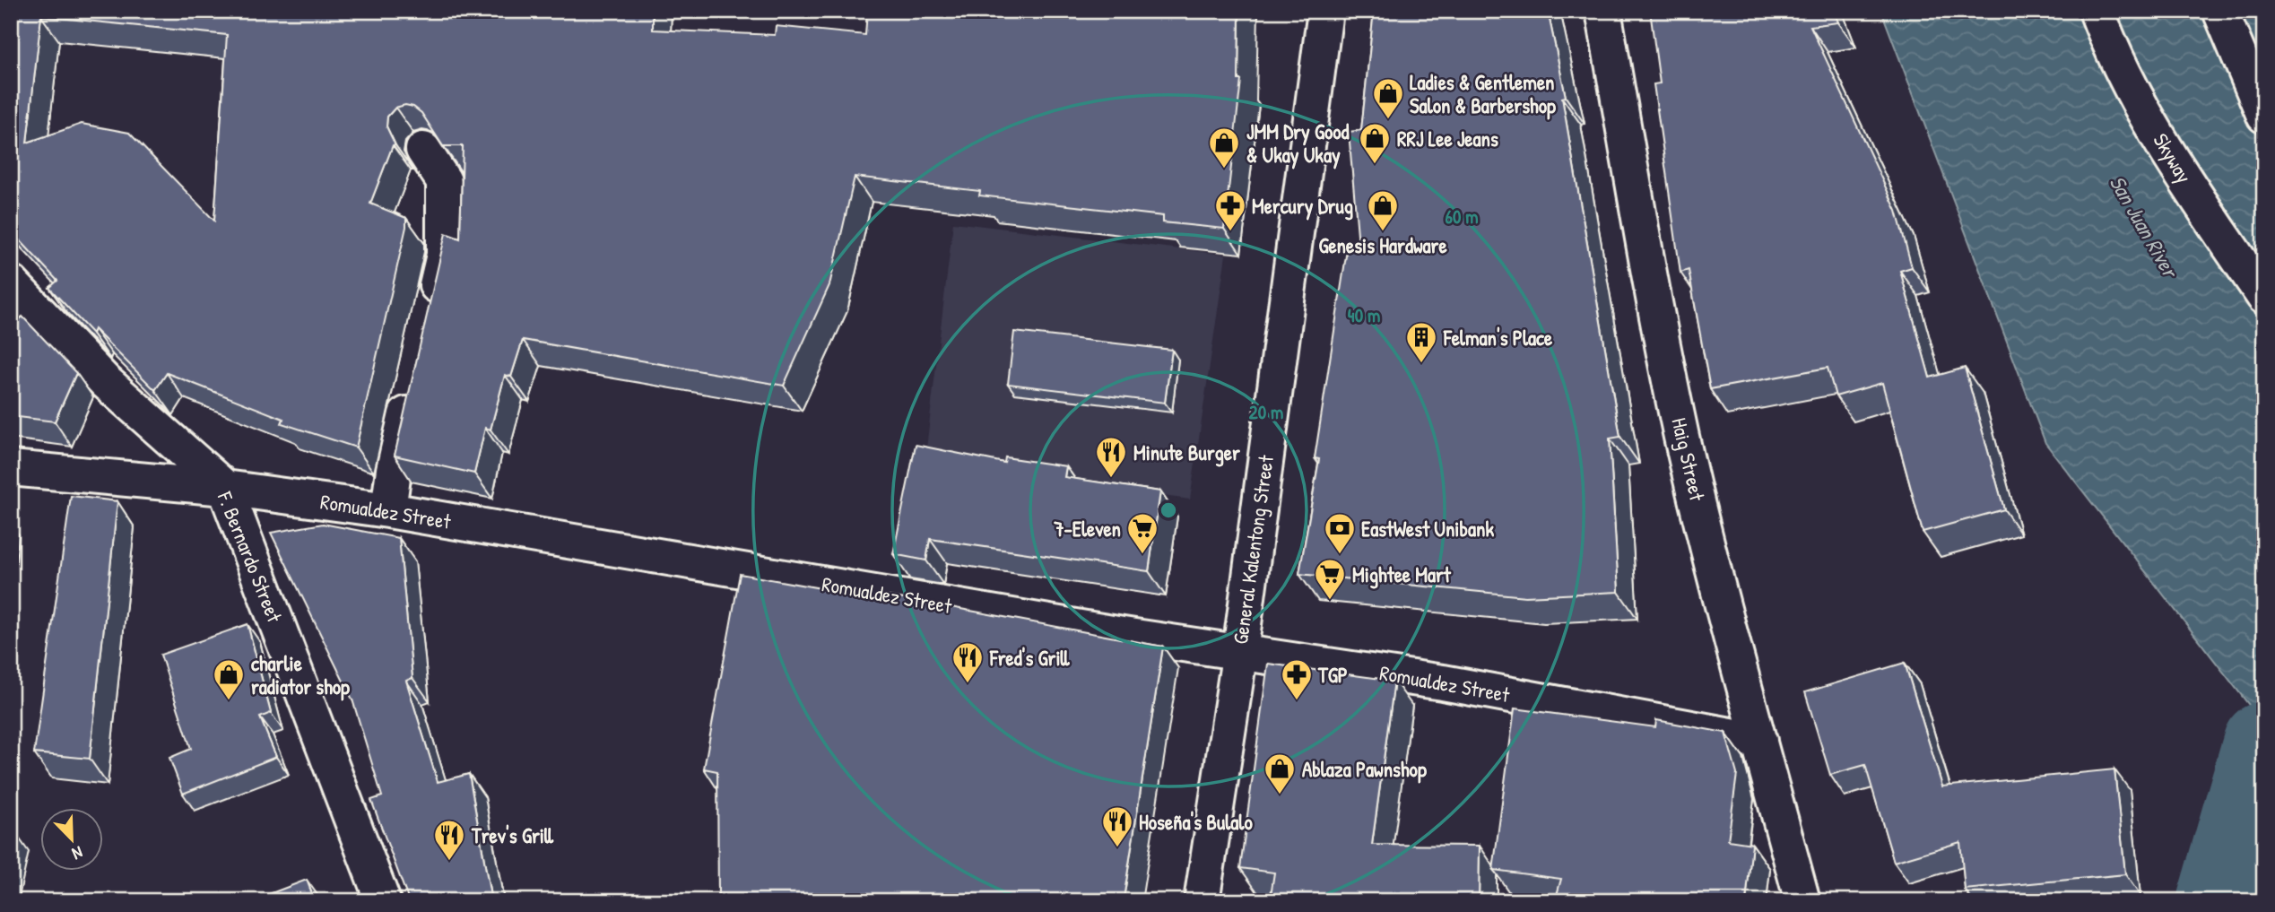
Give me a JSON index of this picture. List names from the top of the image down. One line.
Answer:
{"streets":{"main road":["Skyway","Haig Street","Romualdez Street","General Kalentong Street","F. Bernardo Street"]},"crossings":[["Haig Street","Romualdez Street"],["Romualdez Street","General Kalentong Street"],["Romualdez Street","F. Bernardo Street"]],"water":["San Juan River"],"places":{"shop":["Ladies & Gentlemen Salon & Barbershop","RRJ Lee Jeans","JMM Dry Good & Ukay Ukay","Genesis Hardware","charlie radiator shop","Ablaza Pawnshop"],"pharmacy":["Mercury Drug","TGP"],"building":["Felman's Place"],"restaurant":["Minute Burger","Fred's Grill","Hoseña's Bulalo","Trev's Grill"],"supermarket":["7-Eleven","Mightee Mart"],"bank":["EastWest Unibank"]},"north":"bottom right","rings":["60 m","40 m","20 m"]}
